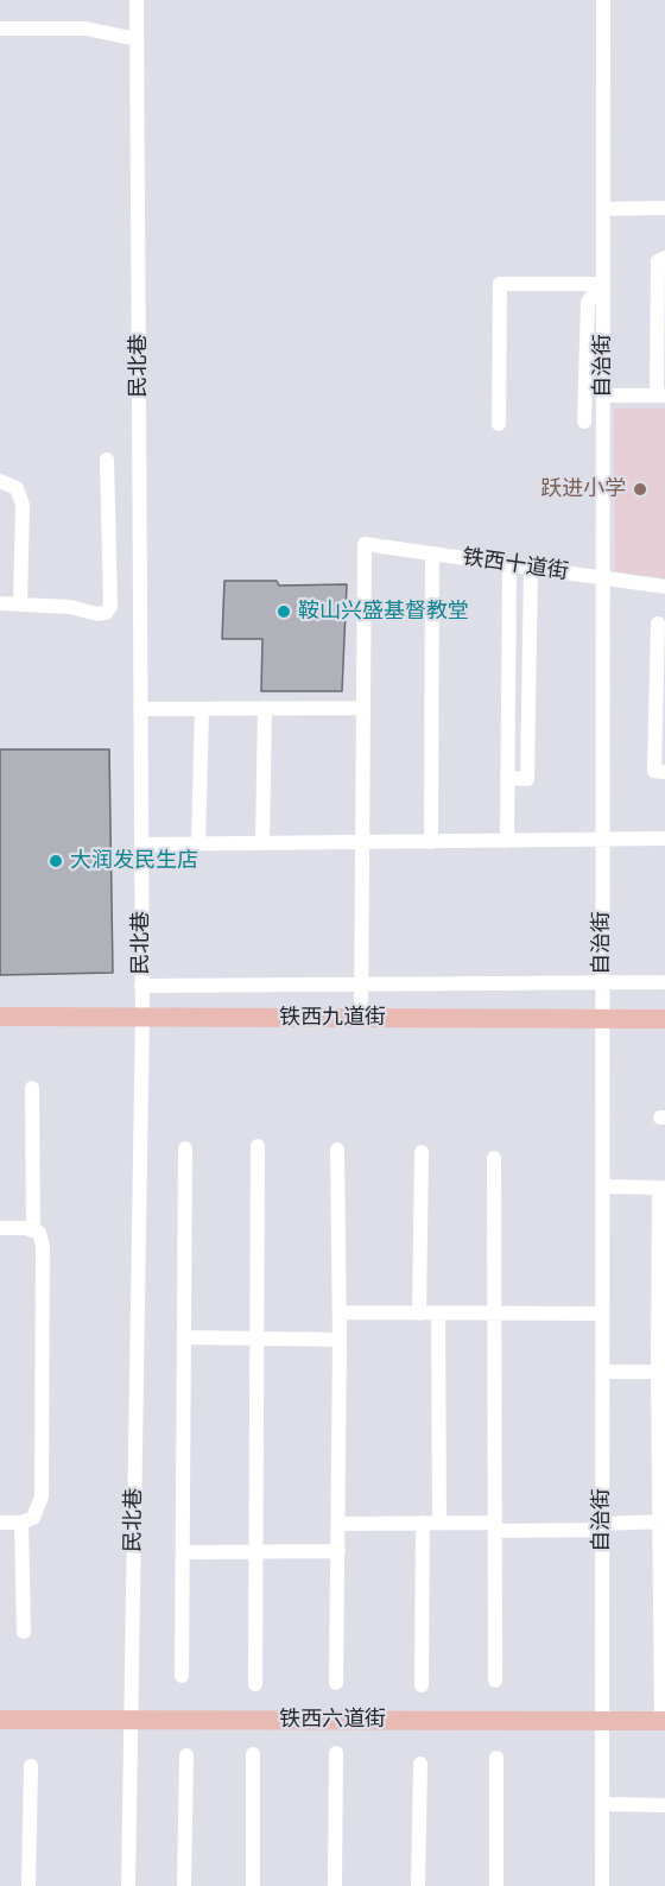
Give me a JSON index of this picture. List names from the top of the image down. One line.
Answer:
{"streets":{"main road":["铁西九道街","铁西六道街"],"street":["民北巷","自治街","铁西十道街"]},"crossings":[["民北巷","铁西九道街"],["民北巷","铁西六道街"],["自治街","铁西十道街"],["自治街","铁西九道街"],["自治街","铁西六道街"]],"places":["跃进小学","鞍山兴盛基督教堂","大润发民生店"]}
